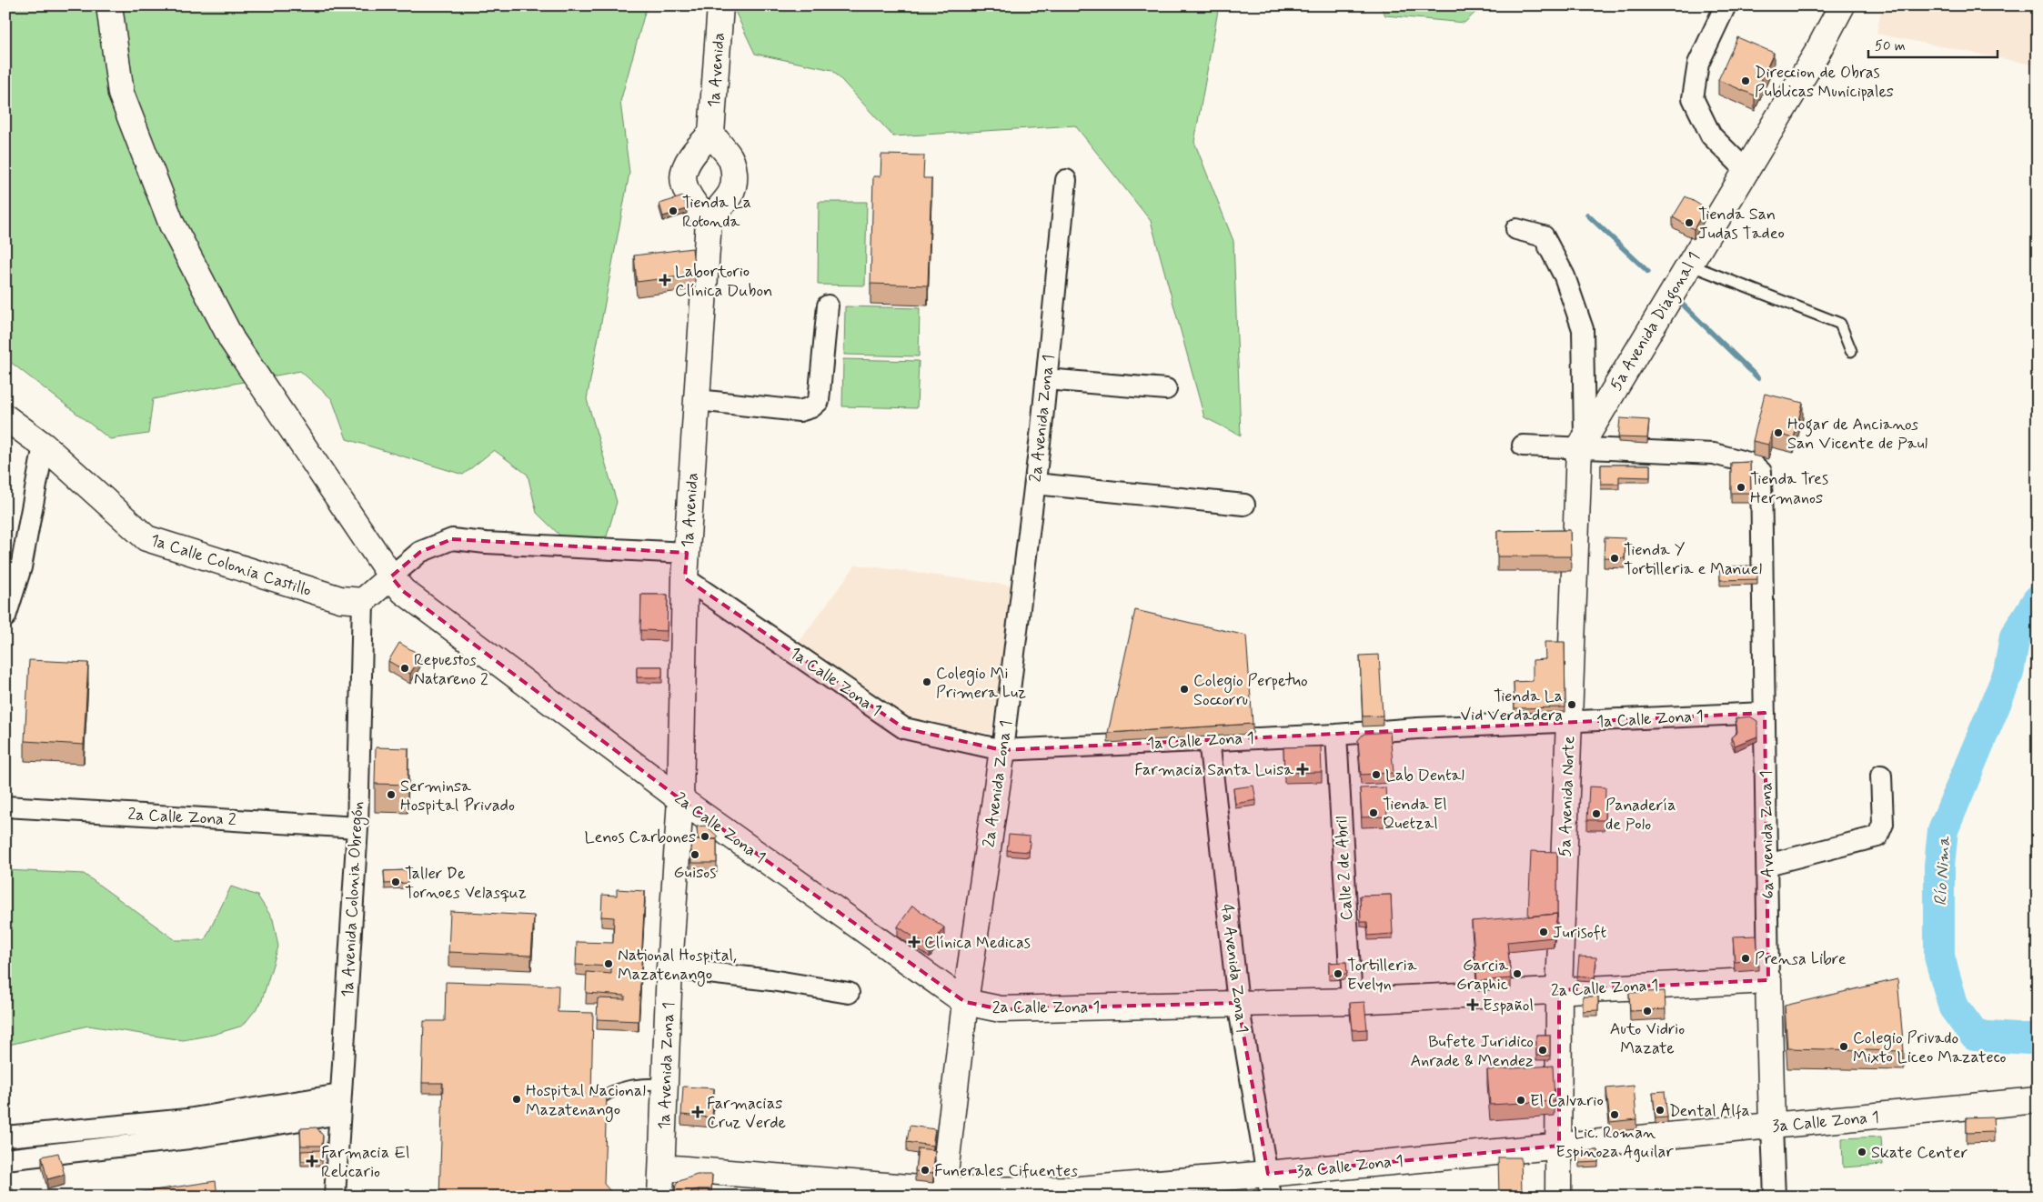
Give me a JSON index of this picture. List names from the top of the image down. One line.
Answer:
{"streets":{"main road":["1a Avenida","5a Avenida Diagonal 1","2a Avenida Zona 1","1a Calle Colonia Castillo","5a Avenida Norte","2a Calle Zona 1","6a Avenida Zona 1","1a Avenida Zona 1","3a Calle Zona 1"],"street":["1a Calle Zona 1","2a Calle Zona 2","Calle 2 de Abril","1a Avenida Colonia Obregón","4a Avenida Zona 1"]},"crossings":[["1a Avenida","1a Calle Zona 1"],["1a Avenida","2a Calle Zona 1"],["1a Avenida","1a Avenida Zona 1"],["5a Avenida Diagonal 1","5a Avenida Norte"],["5a Avenida Diagonal 1","6a Avenida Zona 1"],["2a Avenida Zona 1","1a Calle Zona 1"],["2a Avenida Zona 1","2a Calle Zona 1"],["2a Avenida Zona 1","3a Calle Zona 1"],["1a Calle Colonia Castillo","1a Avenida Colonia Obregón"],["1a Calle Zona 1","5a Avenida Norte"],["1a Calle Zona 1","6a Avenida Zona 1"],["1a Calle Zona 1","Calle 2 de Abril"],["1a Calle Zona 1","4a Avenida Zona 1"],["5a Avenida Norte","2a Calle Zona 1"],["5a Avenida Norte","6a Avenida Zona 1"],["5a Avenida Norte","3a Calle Zona 1"],["2a Calle Zona 2","1a Avenida Colonia Obregón"],["2a Calle Zona 1","6a Avenida Zona 1"],["2a Calle Zona 1","Calle 2 de Abril"],["2a Calle Zona 1","4a Avenida Zona 1"],["2a Calle Zona 1","1a Avenida Zona 1"],["6a Avenida Zona 1","3a Calle Zona 1"],["4a Avenida Zona 1","3a Calle Zona 1"],["1a Avenida Zona 1","3a Calle Zona 1"]],"water":["Río Nima"],"places":{"other":["Direccion de Obras Publicas Municipales","Tienda La Rotonda","Tienda San Judas Tadeo","Hogar de Ancianos San Vicente de Paul","Tienda Tres Hermanos","Tienda Y Tortilleria e Manuel","Repuestos Natareno 2","Colegio Mi Primera Luz","Colegio Perpetuo Soccorru","Tienda La Vid Verdadera","Lab Dental","Serminsa Hospital Privado","Tienda El Quetzal","Panadería de Polo","Lenos Carbones","Guisos","Taller De Tornoes Velasquz","Jurisoft","Prensa Libre","National Hospital, Mazatenango","Tortilleria Evelyn","Garcia Graphic","Auto Vidrio Mazate","Colegio Privado Mixto Liceo Mazateco","Bufete Juridico Anrade & Mendez","Hospital Nacional Mazatenango","El Calvario","Dental Alfa","Lic. Roman Espinoza Aguilar","Skate Center","Funerales Cifuentes"],"health":["Labortorio Clínica Dubon","Farmacia Santa Luisa","Clínica Medicas","Español","Farmacias Cruz Verde","Farmacia El Relicario"]},"scale_bar":"50 m"}
